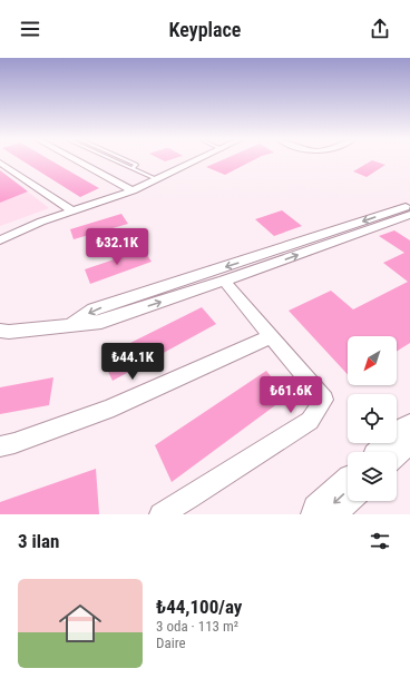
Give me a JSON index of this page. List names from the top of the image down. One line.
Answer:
{"north":"bottom left","page":{"header":"Keyplace","price":["₺32.1K","₺44.1K","₺61.6K"],"heading":"3 ilan","list":[{"name":"₺44,100/ay","note":"3 oda · 113 m² · Daire"}]}}
